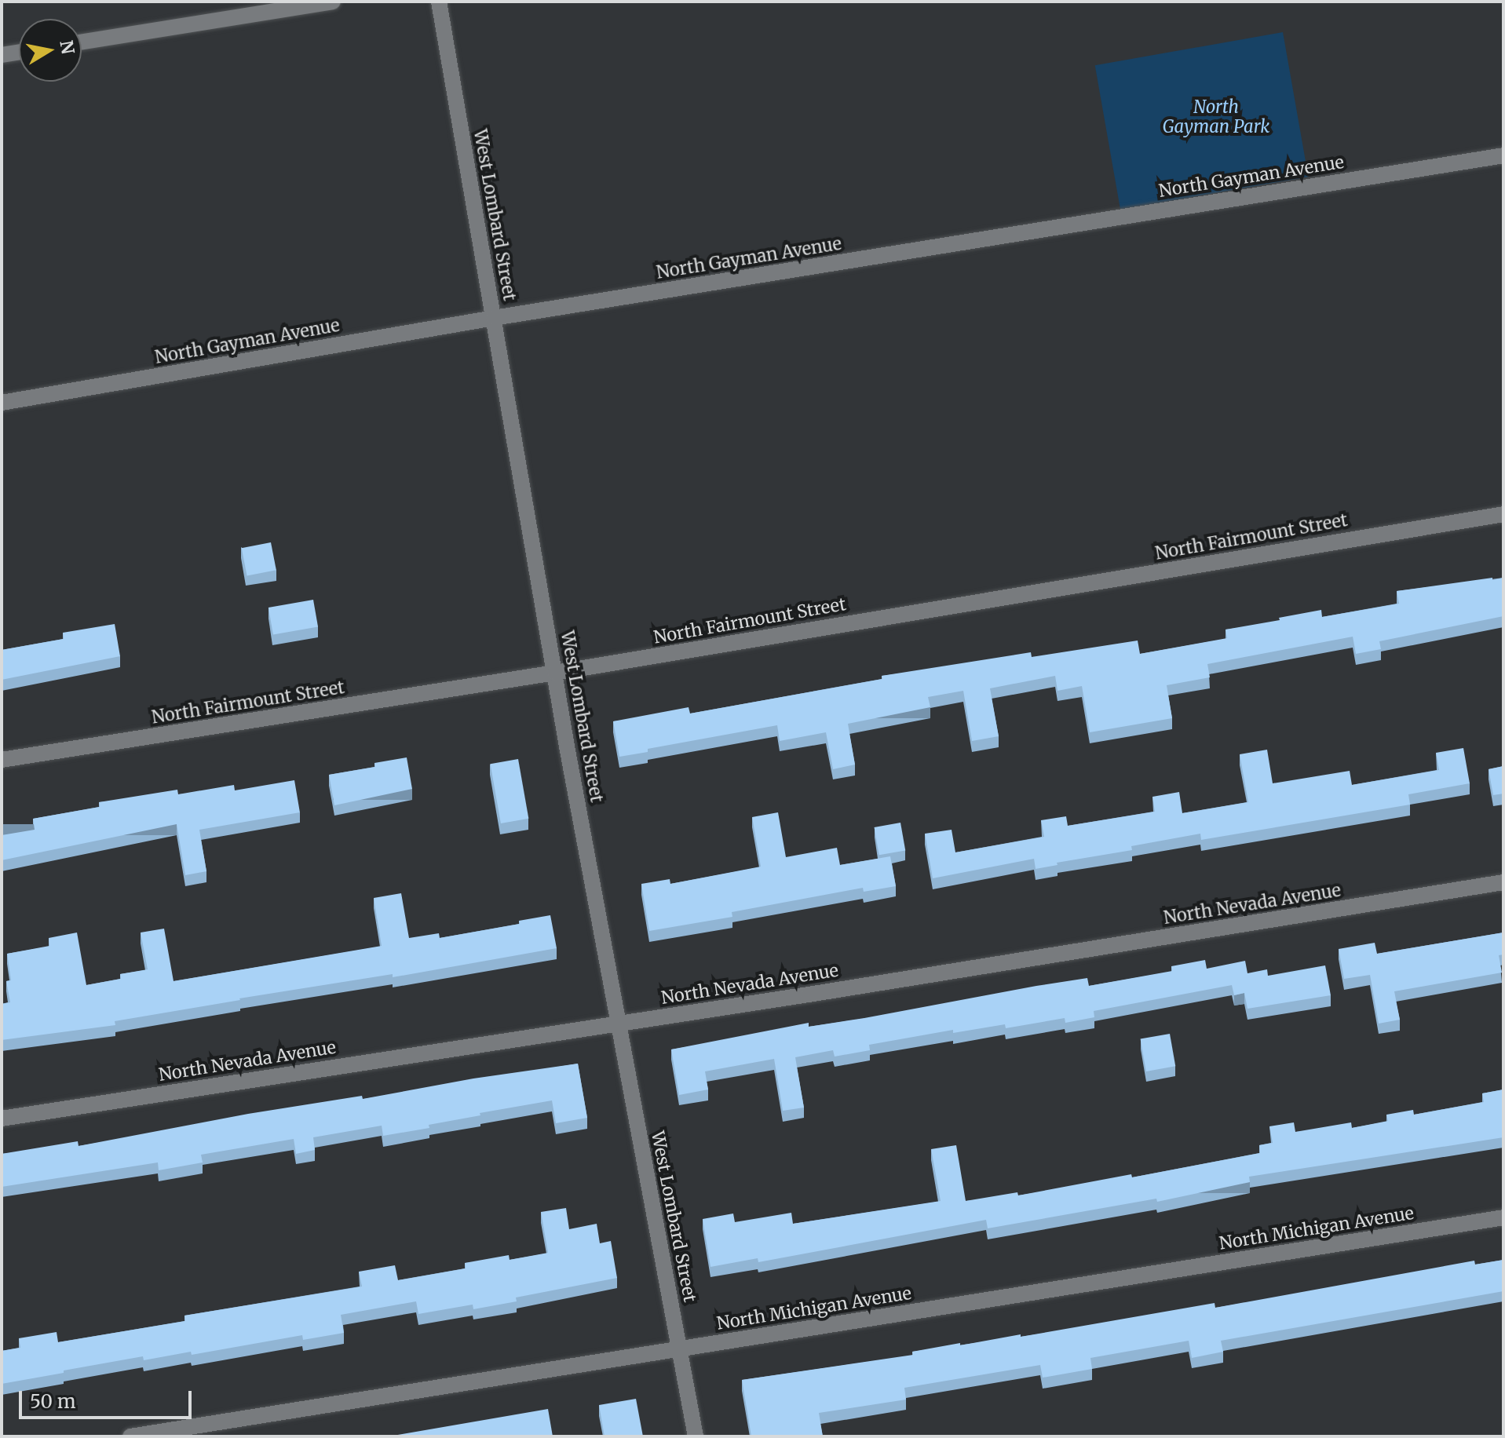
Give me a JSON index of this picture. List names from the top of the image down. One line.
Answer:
{"streets":{"street":["North Gayman Avenue","West Lombard Street","North Fairmount Street","North Nevada Avenue","North Michigan Avenue"]},"crossings":[["North Gayman Avenue","West Lombard Street"],["West Lombard Street","North Fairmount Street"],["West Lombard Street","North Nevada Avenue"],["West Lombard Street","North Michigan Avenue"]],"parks":["North Gayman Park"],"scale_bar":"50 m","north":"right"}
